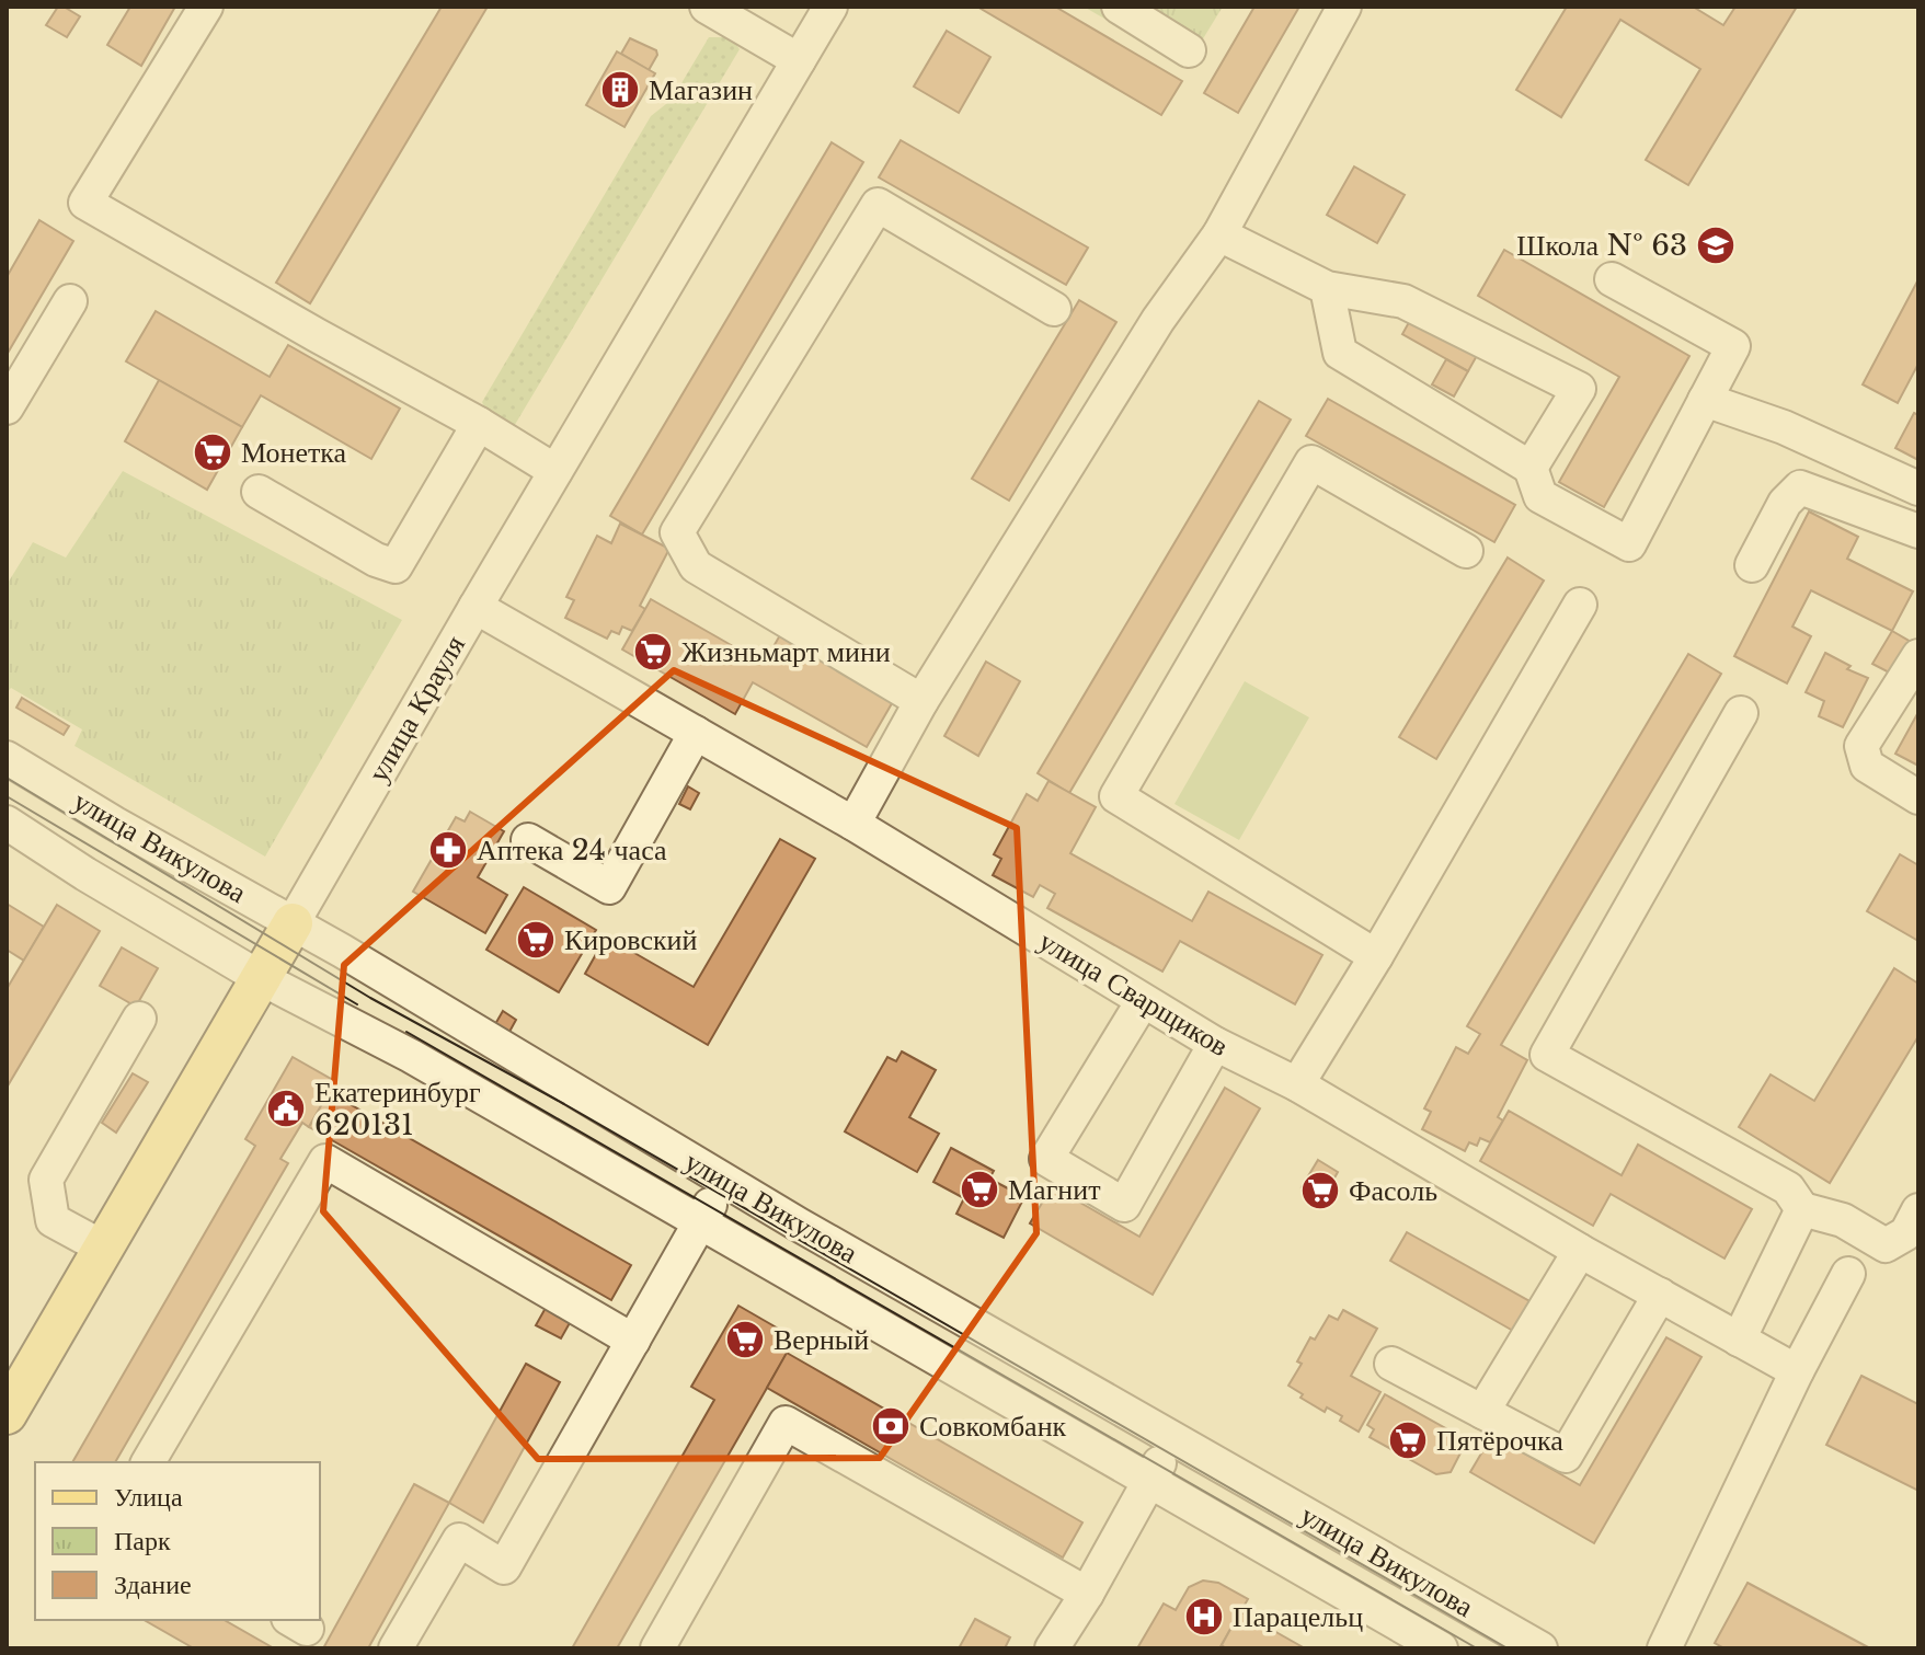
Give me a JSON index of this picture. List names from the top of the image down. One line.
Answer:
{"streets":{"main road":["улица Крауля"],"street":["улица Викулова","улица Сварщиков"]},"crossings":[["улица Крауля","улица Викулова"],["улица Крауля","улица Сварщиков"]],"places":{"building":["Магазин"],"school or university":["Школа № 63"],"supermarket":["Монетка","Жизньмарт мини","Кировский","Магнит","Фасоль","Верный","Пятёрочка"],"pharmacy":["Аптека 24 часа"],"public building":["Екатеринбург 620131"],"bank":["Совкомбанк"],"hospital":["Парацельц"]},"legend":["Улица","Парк","Здание"]}
